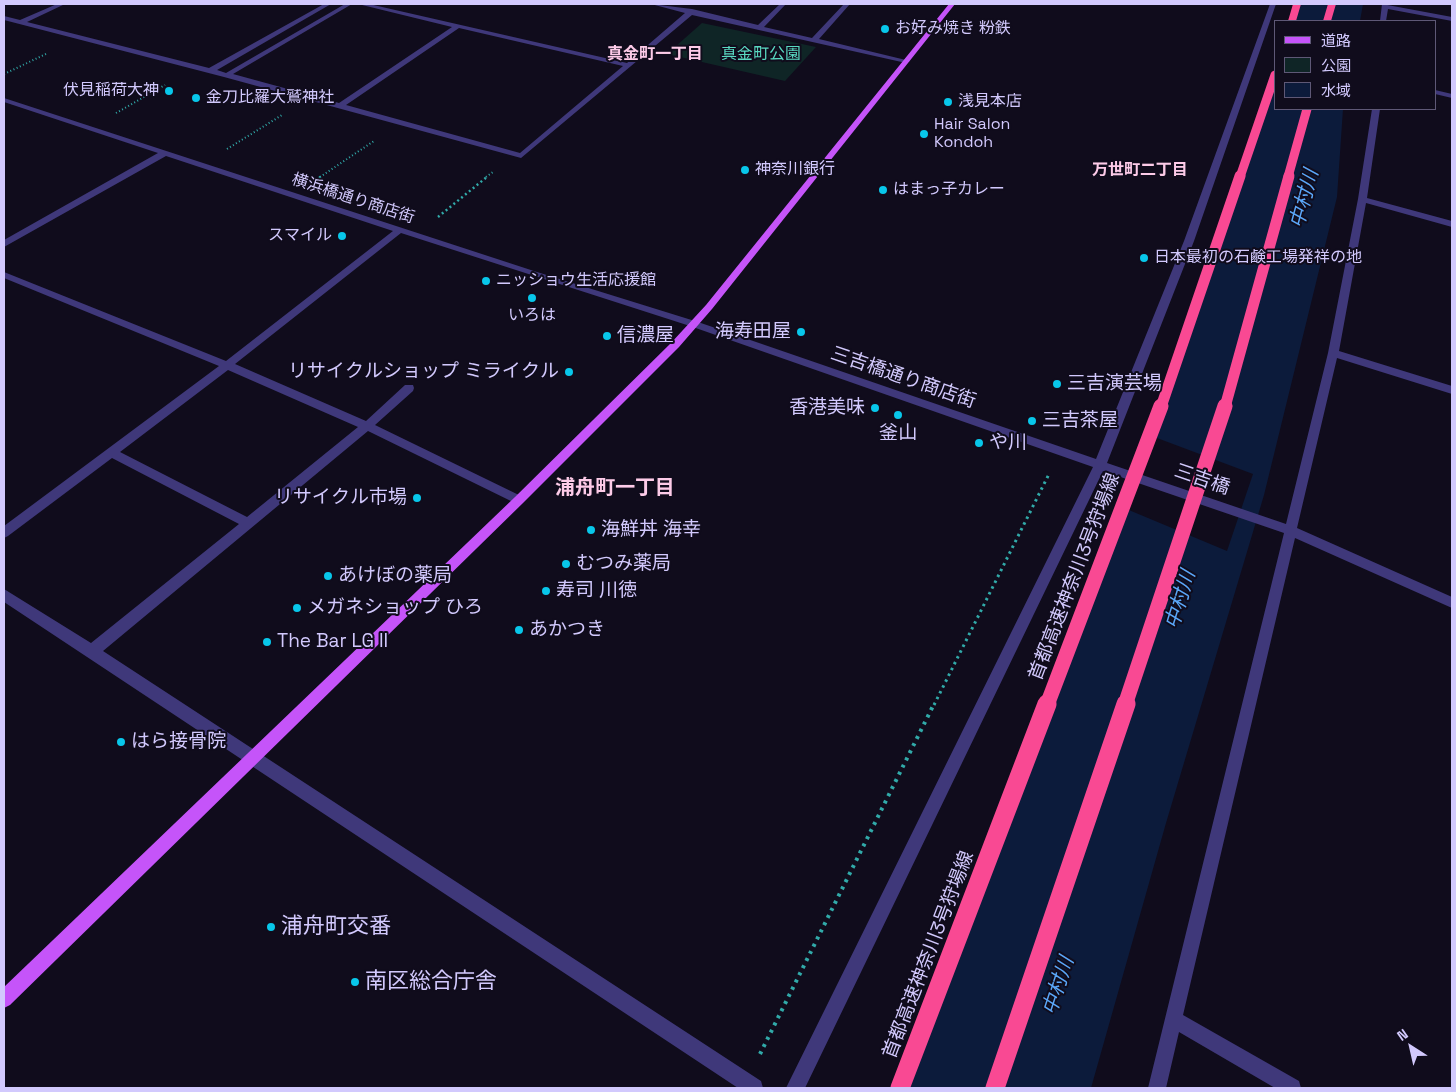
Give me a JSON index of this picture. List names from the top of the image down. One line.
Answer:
{"streets":{"highway":["首都高速神奈川3号狩場線"],"street":["横浜橋通り商店街","三吉橋通り商店街","三吉橋"]},"crossings":[["横浜橋通り商店街","三吉橋通り商店街"],["三吉橋通り商店街","三吉橋"]],"districts":["真金町一丁目","万世町二丁目","浦舟町一丁目"],"water":["中村川"],"parks":["真金町公園"],"places":["お好み焼き 粉鉄","伏見稲荷大神","金刀比羅大鷲神社","浅見本店","Hair Salon Kondoh","神奈川銀行","はまっ子カレー","スマイル","日本最初の石鹸工場発祥の地","ニッショウ生活応援館","いろは","海寿田屋","信濃屋","リサイクルショップ ミライクル","三吉演芸場","香港美味","釜山","三吉茶屋","や川","リサイクル市場","海鮮丼 海幸","むつみ薬局","あけぼの薬局","寿司 川徳","メガネショップ ひろ","あかつき","The Bar LG II","はら接骨院","浦舟町交番","南区総合庁舎"],"legend":["道路","公園","水域"],"north":"top left"}
